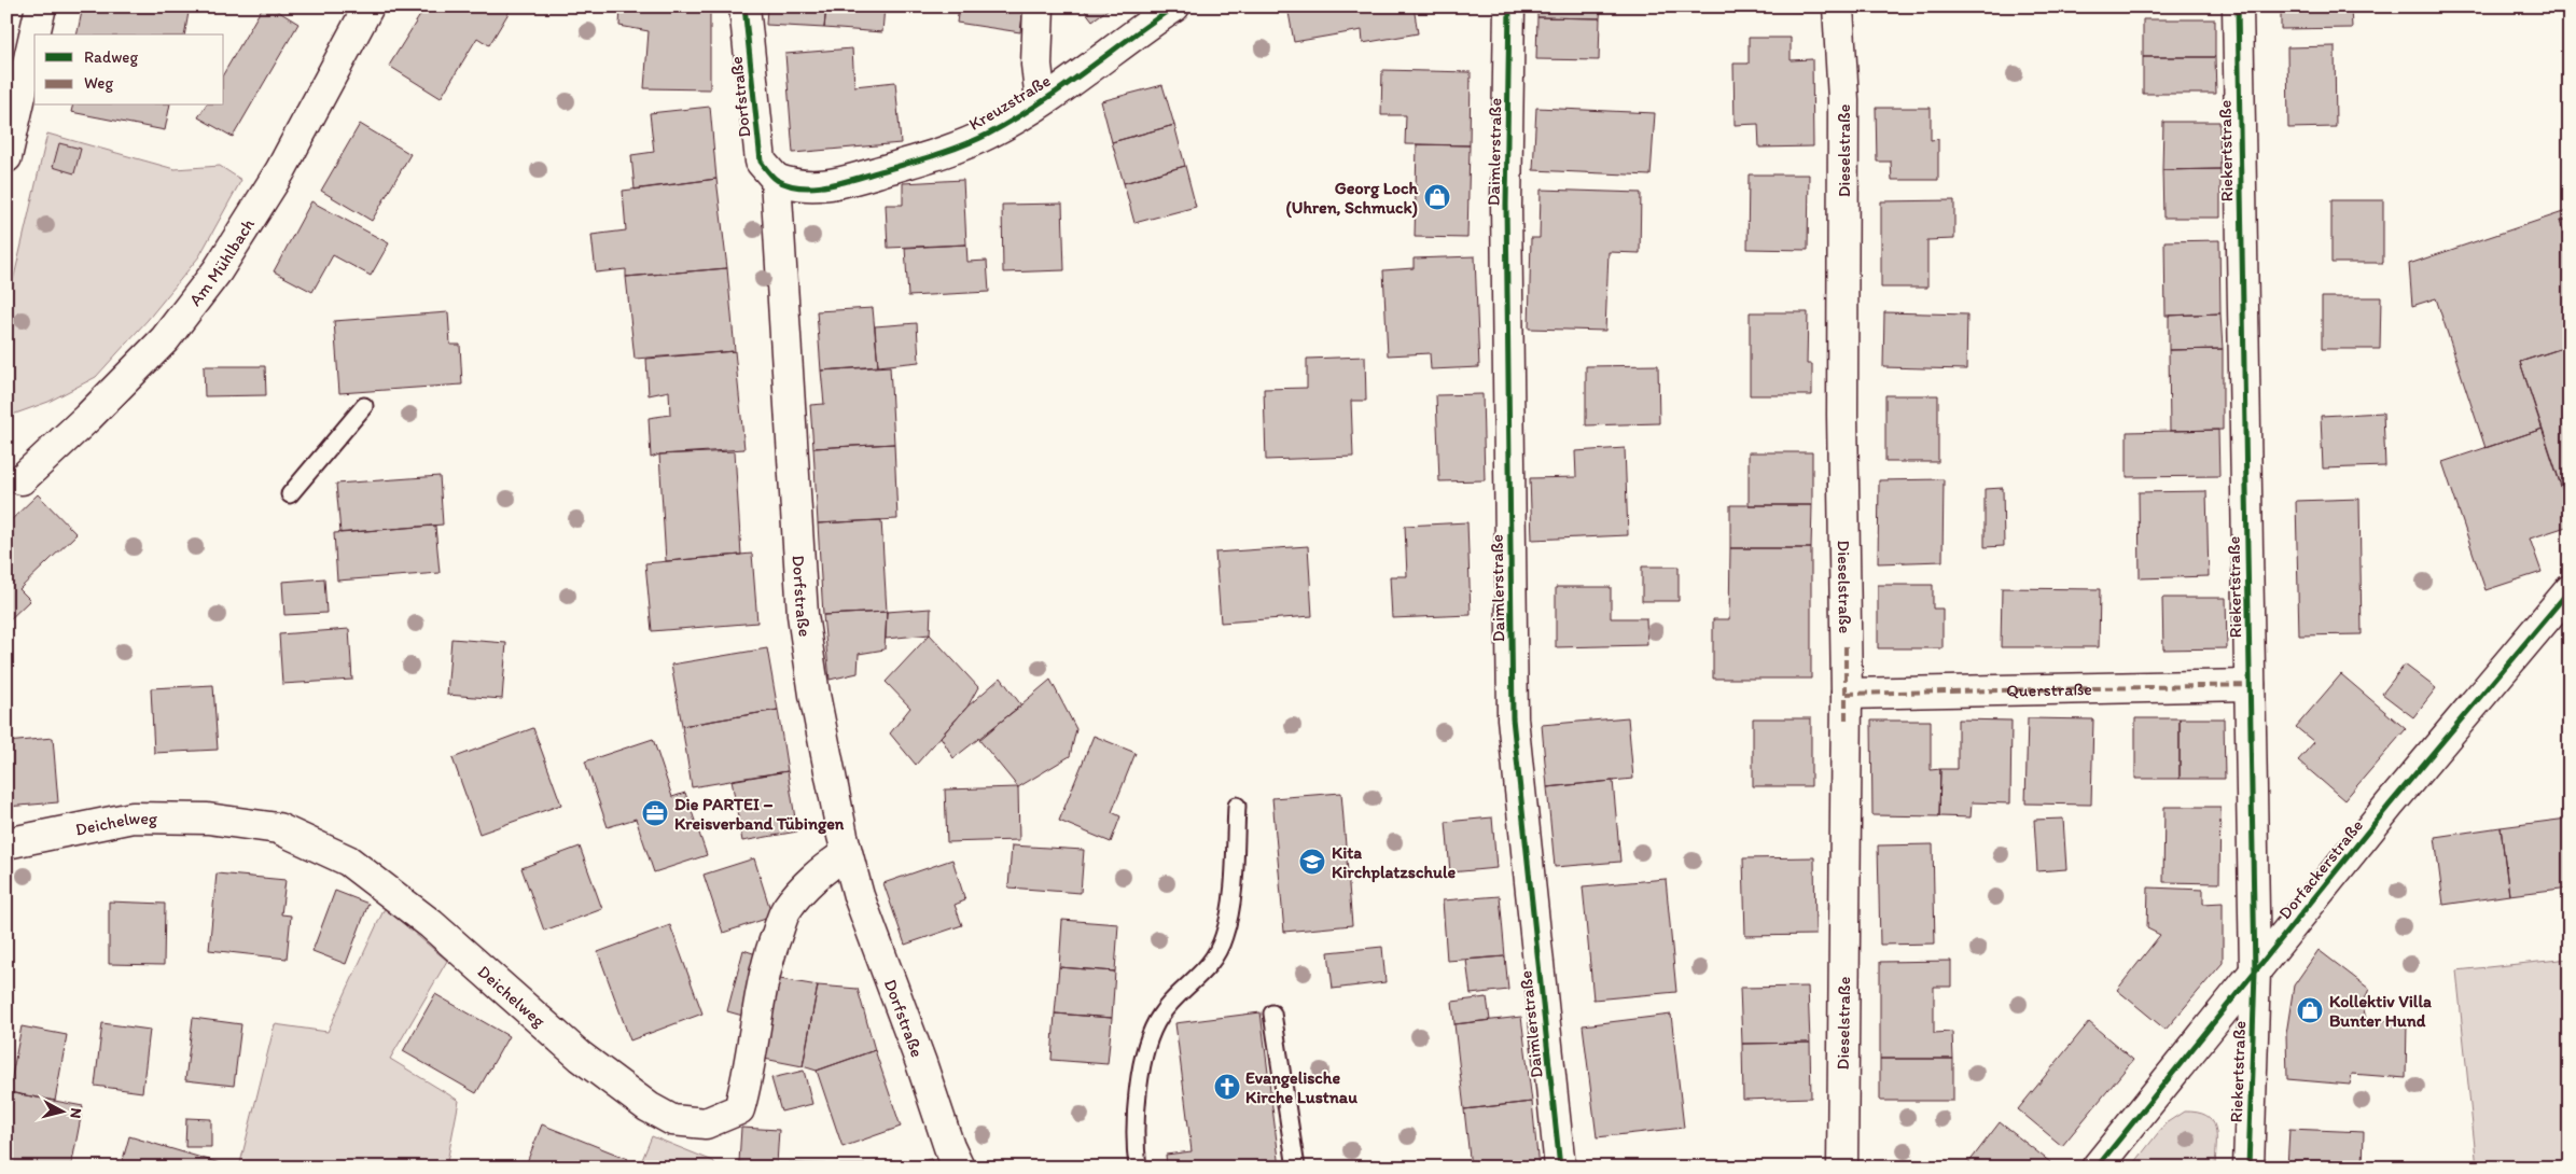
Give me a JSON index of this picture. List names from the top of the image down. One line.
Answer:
{"streets":{"street":["Dorfstraße","Kreuzstraße","Dieselstraße","Riekertstraße","Daimlerstraße","Am Mühlbach","Querstraße","Deichelweg","Dorfackerstraße"]},"crossings":[["Dorfstraße","Kreuzstraße"],["Dorfstraße","Deichelweg"],["Dieselstraße","Querstraße"],["Riekertstraße","Querstraße"],["Riekertstraße","Dorfackerstraße"]],"places":{"shop":["Georg Loch (Uhren, Schmuck)","Kollektiv Villa Bunter Hund"],"office":["Die PARTEI – Kreisverband Tübingen"],"school or university":["Kita Kirchplatzschule"],"church":["Evangelische Kirche Lustnau"]},"legend":["Radweg","Weg"],"north":"right"}
